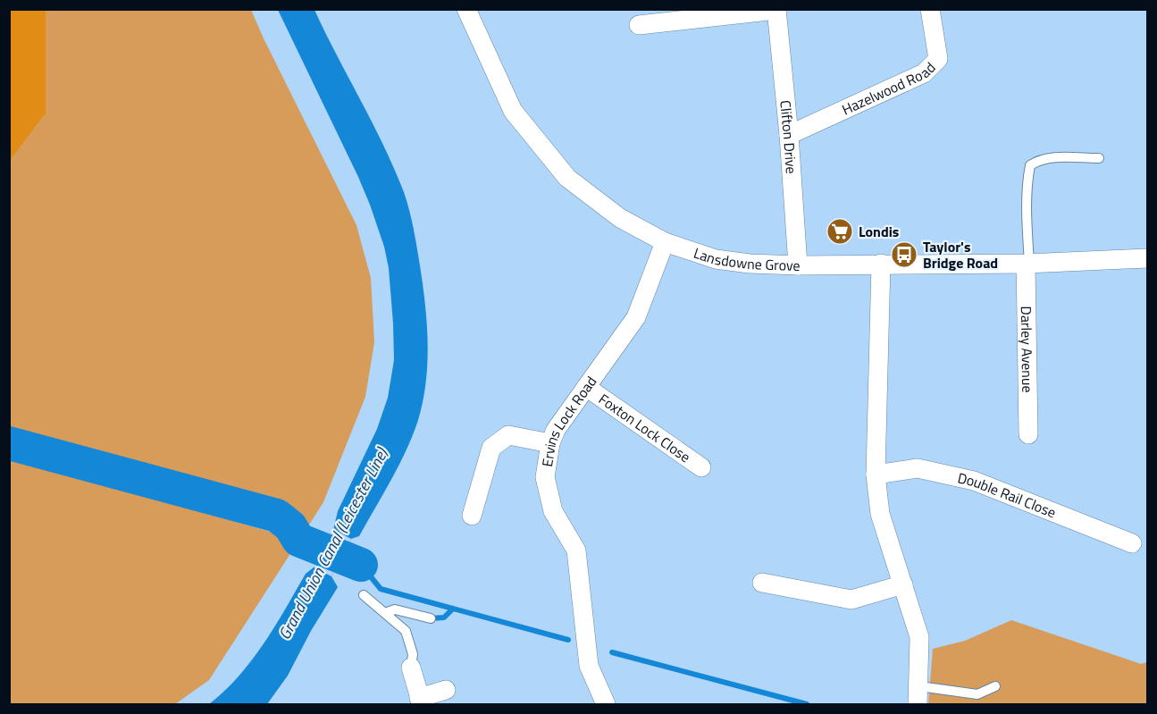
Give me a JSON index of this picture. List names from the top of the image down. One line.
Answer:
{"streets":{"street":["Hazelwood Road","Clifton Drive","Lansdowne Grove","Darley Avenue","Ervins Lock Road","Foxton Lock Close","Double Rail Close"]},"crossings":[["Hazelwood Road","Clifton Drive"],["Clifton Drive","Lansdowne Grove"],["Lansdowne Grove","Darley Avenue"],["Lansdowne Grove","Ervins Lock Road"],["Ervins Lock Road","Foxton Lock Close"]],"water":["Grand Union Canal (Leicester Line)"],"places":{"supermarket":["Londis"],"bus stop":["Taylor's Bridge Road"]}}
